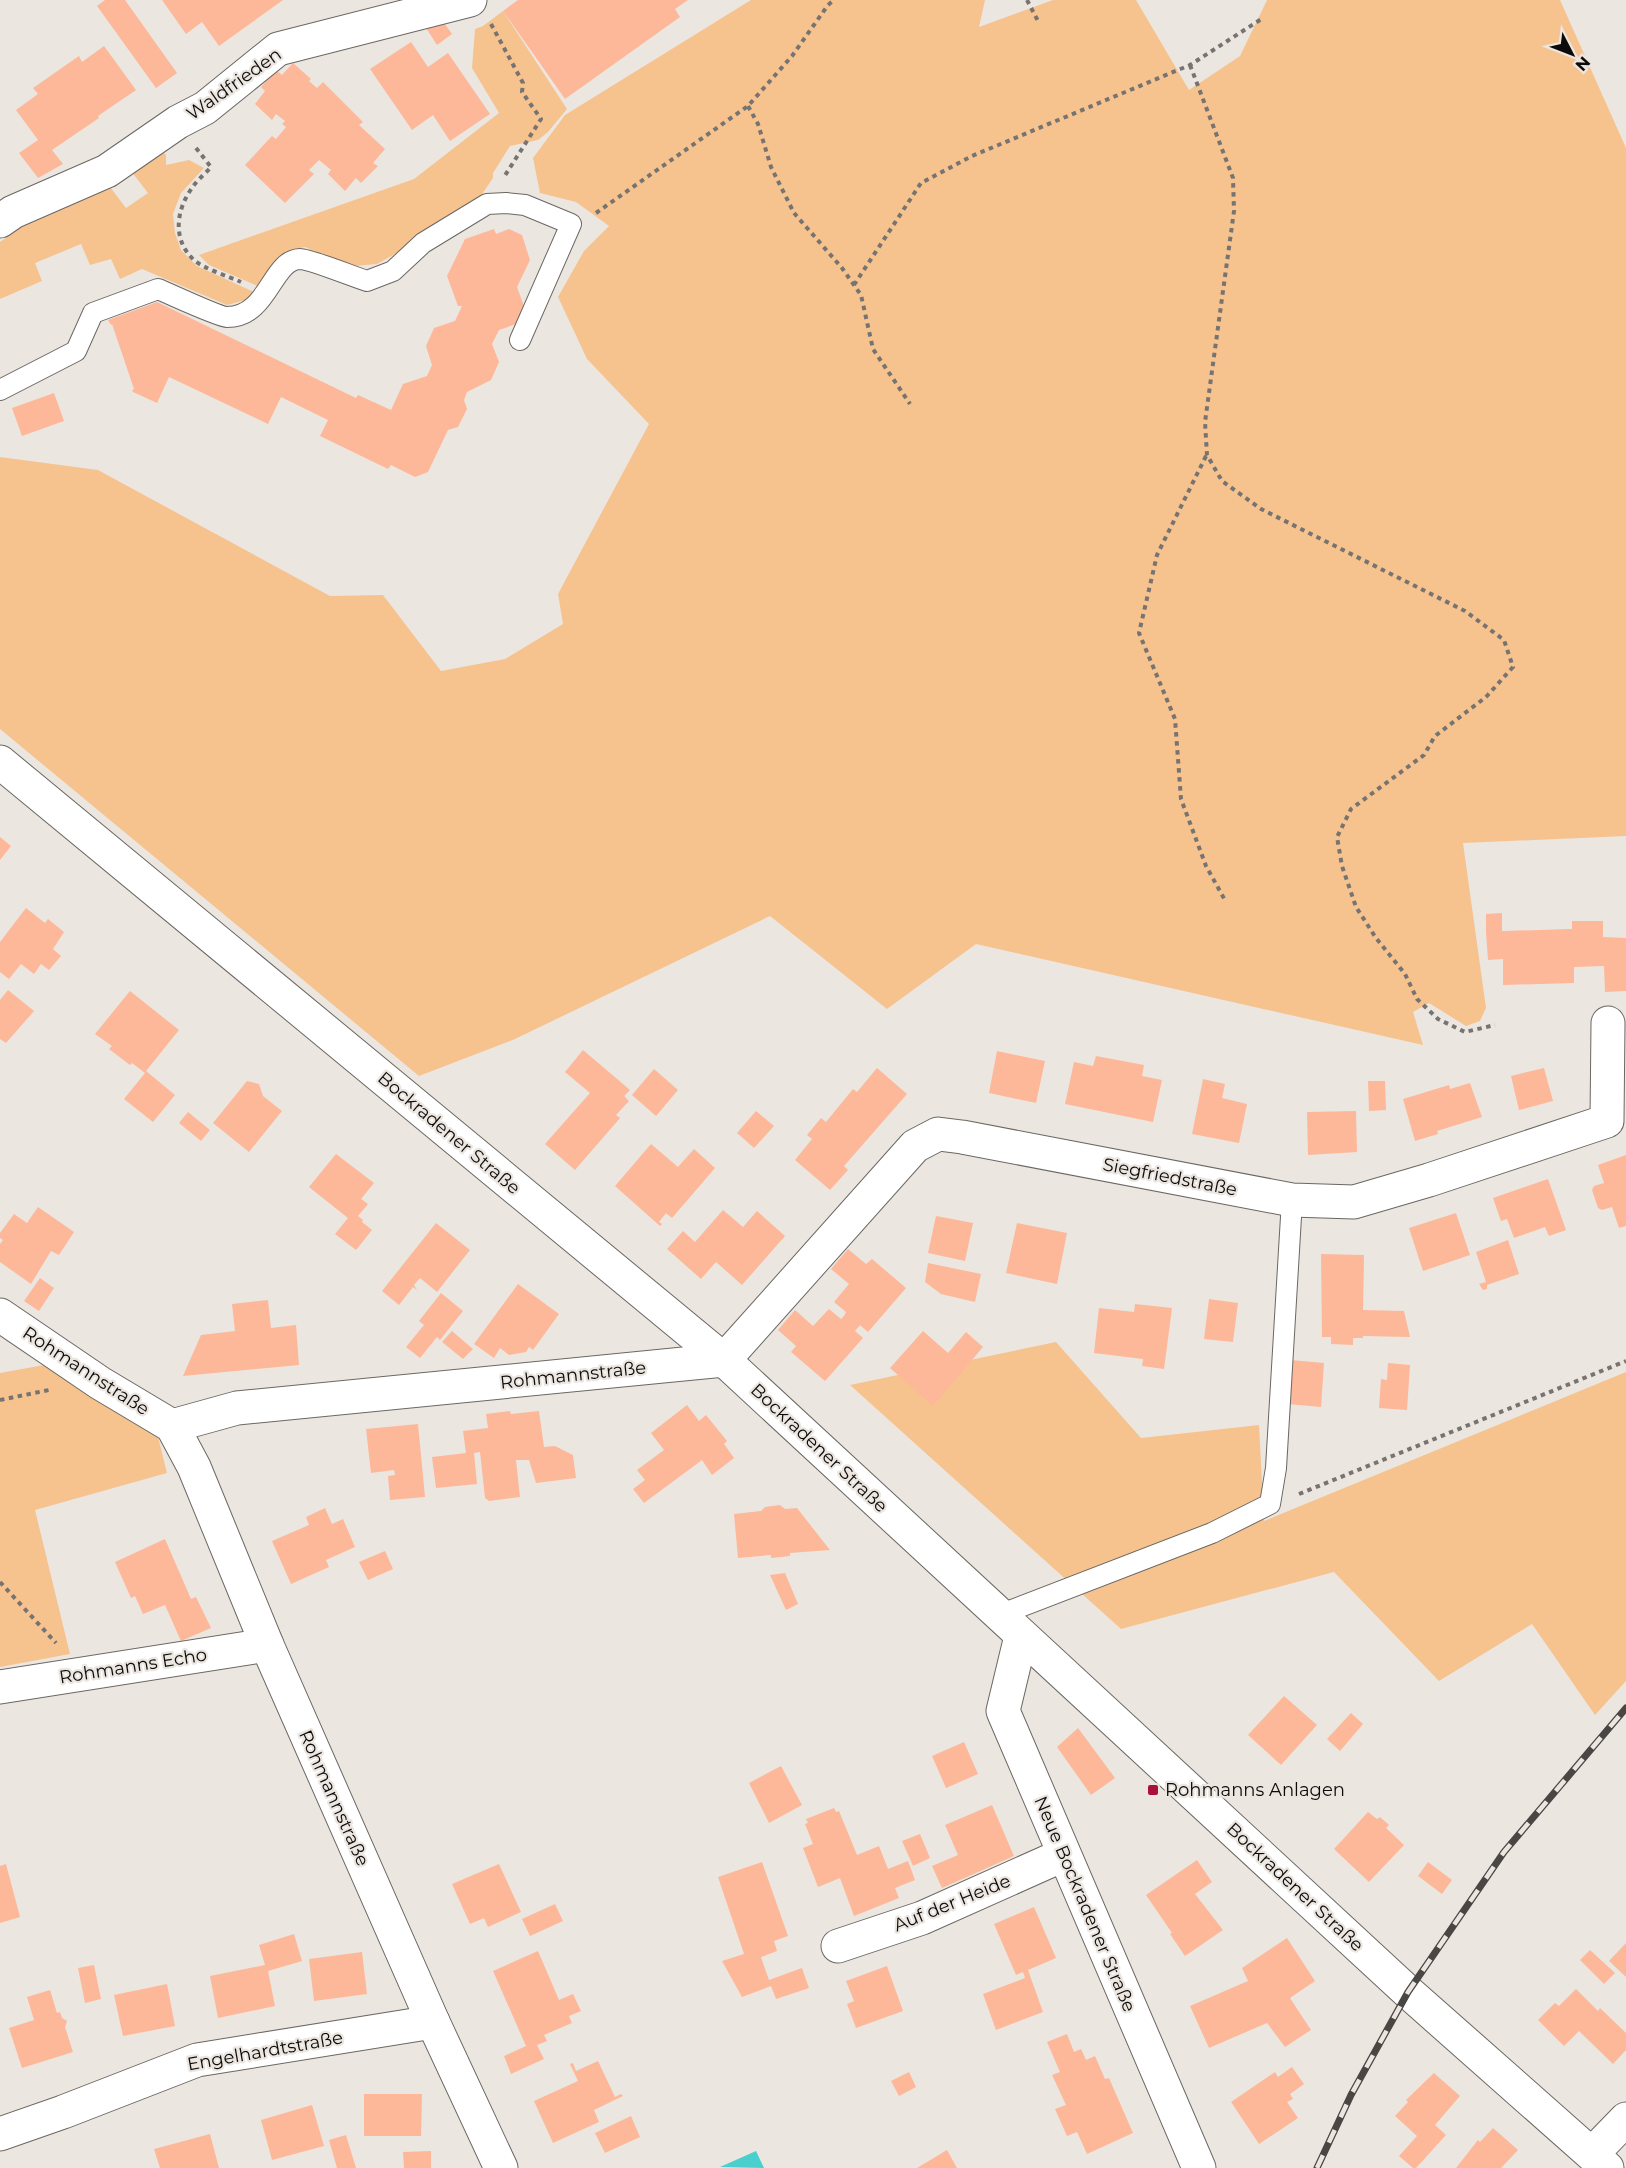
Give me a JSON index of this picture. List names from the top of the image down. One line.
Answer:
{"streets":{"street":["Waldfrieden","Bockradener Straße","Siegfriedstraße","Rohmannstraße","Rohmanns Echo","Auf der Heide","Neue Bockradener Straße","Engelhardtstraße"]},"crossings":[["Bockradener Straße","Siegfriedstraße"],["Bockradener Straße","Rohmannstraße"],["Bockradener Straße","Neue Bockradener Straße"],["Siegfriedstraße","Rohmannstraße"],["Rohmannstraße","Rohmanns Echo"],["Rohmannstraße","Engelhardtstraße"],["Auf der Heide","Neue Bockradener Straße"]],"places":{"transit":["Rohmanns Anlagen"]},"north":"bottom right"}
